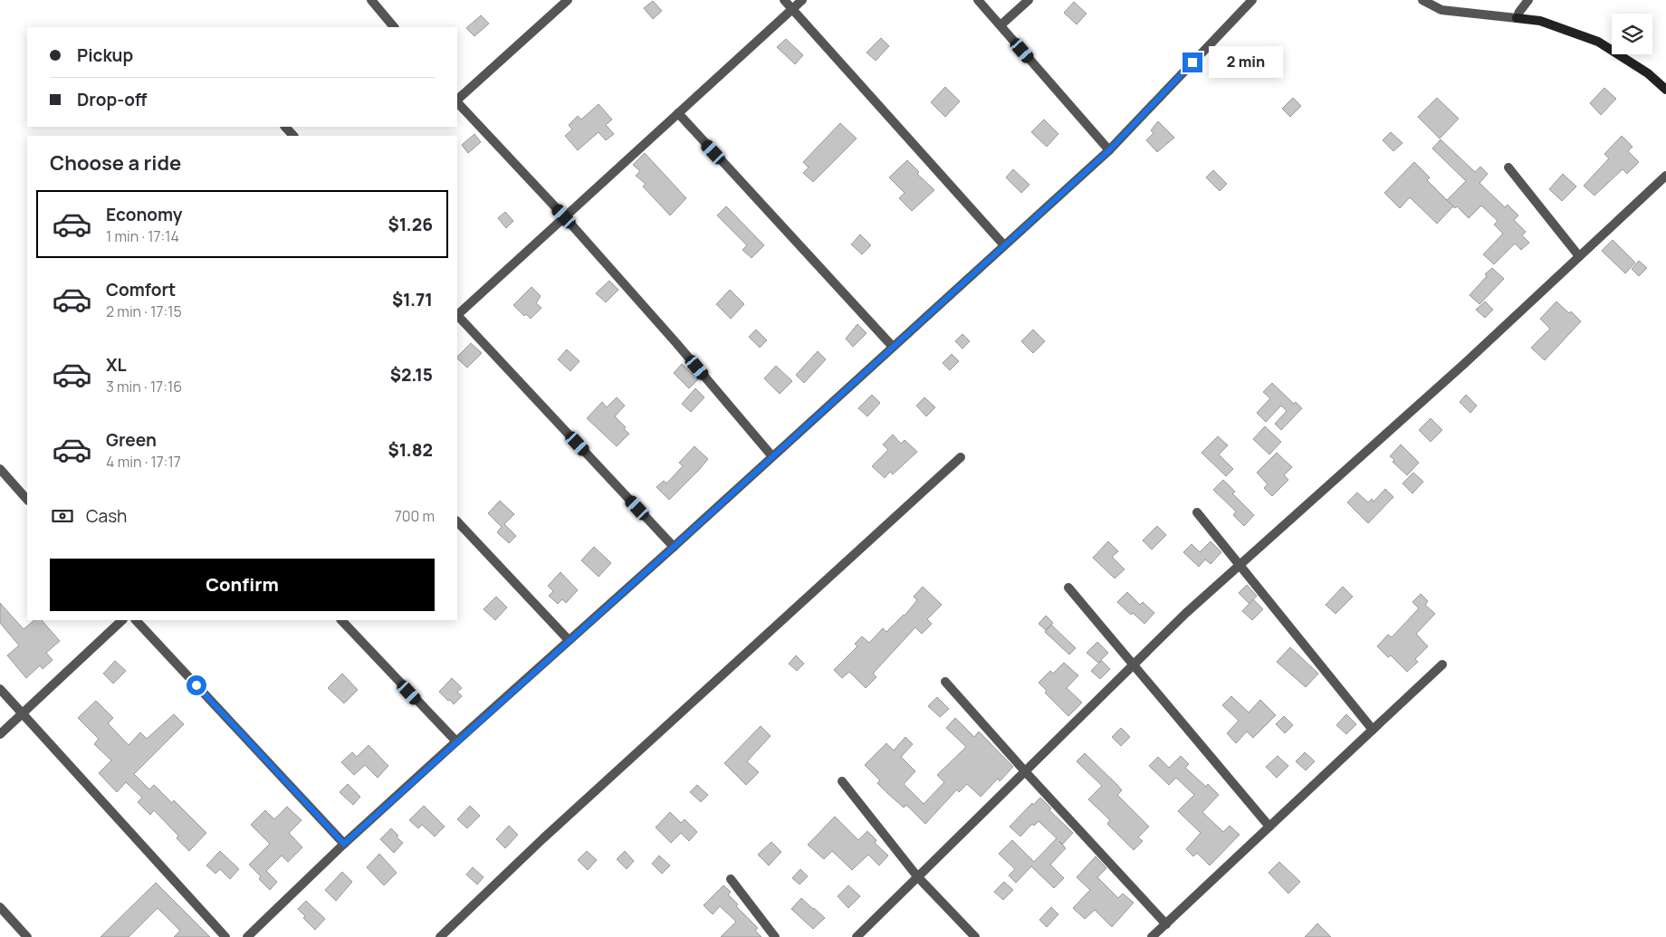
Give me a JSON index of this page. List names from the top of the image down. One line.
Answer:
{"page":{"banner":["Pickup","Drop-off"],"bubble":"2 min","heading":"Choose a ride","list":[{"name":"Economy","note":"1 min · 17:14","value":"$1.26"},{"name":"Comfort","note":"2 min · 17:15","value":"$1.71"},{"name":"XL","note":"3 min · 17:16","value":"$2.15"},{"name":"Green","note":"4 min · 17:17","value":"$1.82"}],"pay":["Cash","700 m"],"buttons":"Confirm"}}
